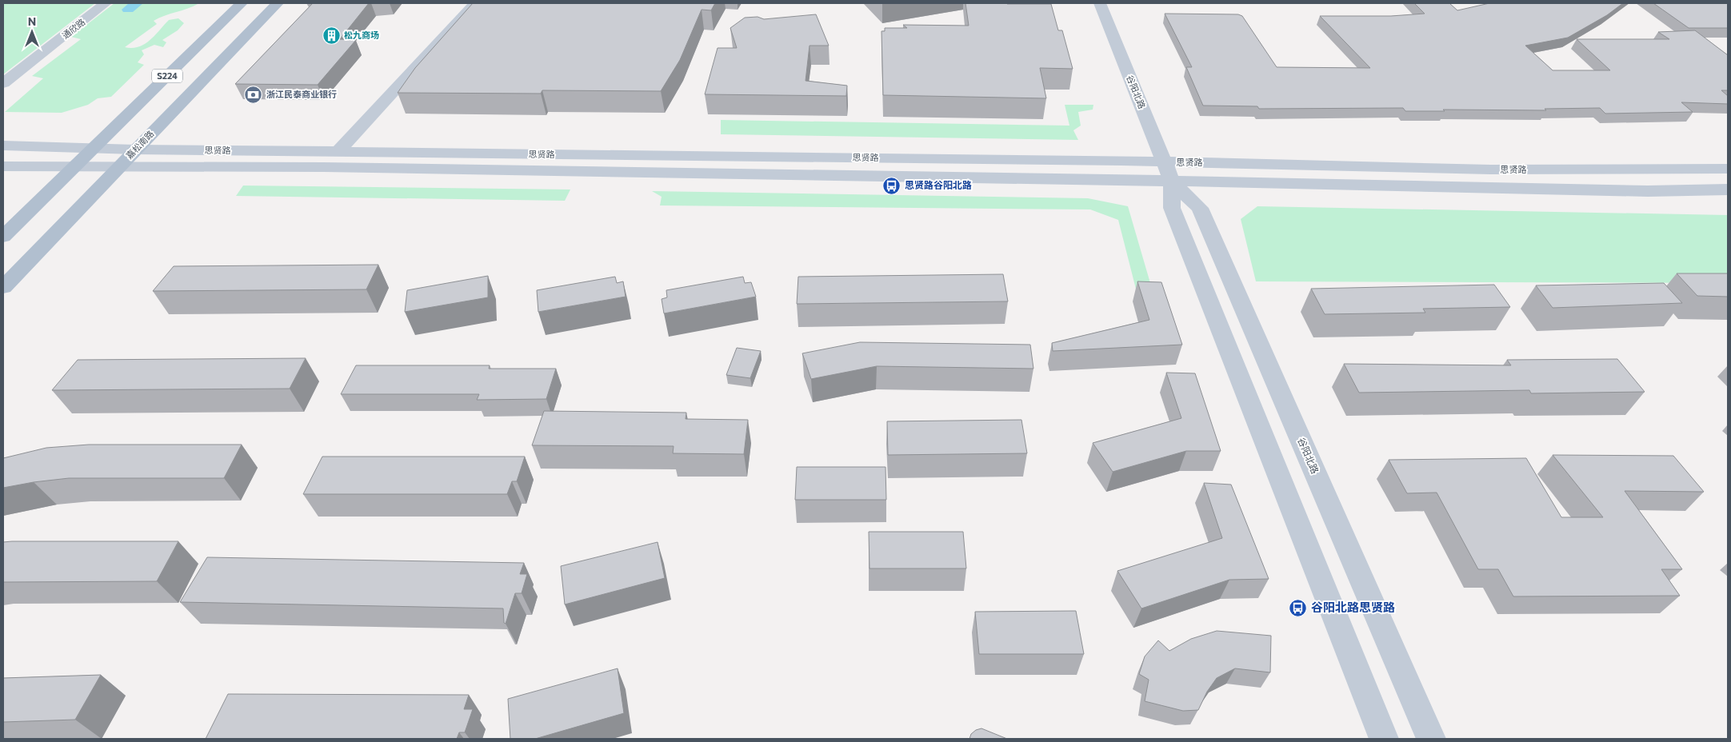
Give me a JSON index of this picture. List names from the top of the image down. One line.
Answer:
{"streets":{"main road":["通欣路","S224","谷阳北路","嘉松南路","思贤路"]},"crossings":[["S224","思贤路"],["谷阳北路","思贤路"],["嘉松南路","思贤路"]],"places":{"building":["松九商场"],"bank":["浙江民泰商业银行"],"bus stop":["思贤路谷阳北路","谷阳北路思贤路"]},"north":"top"}
